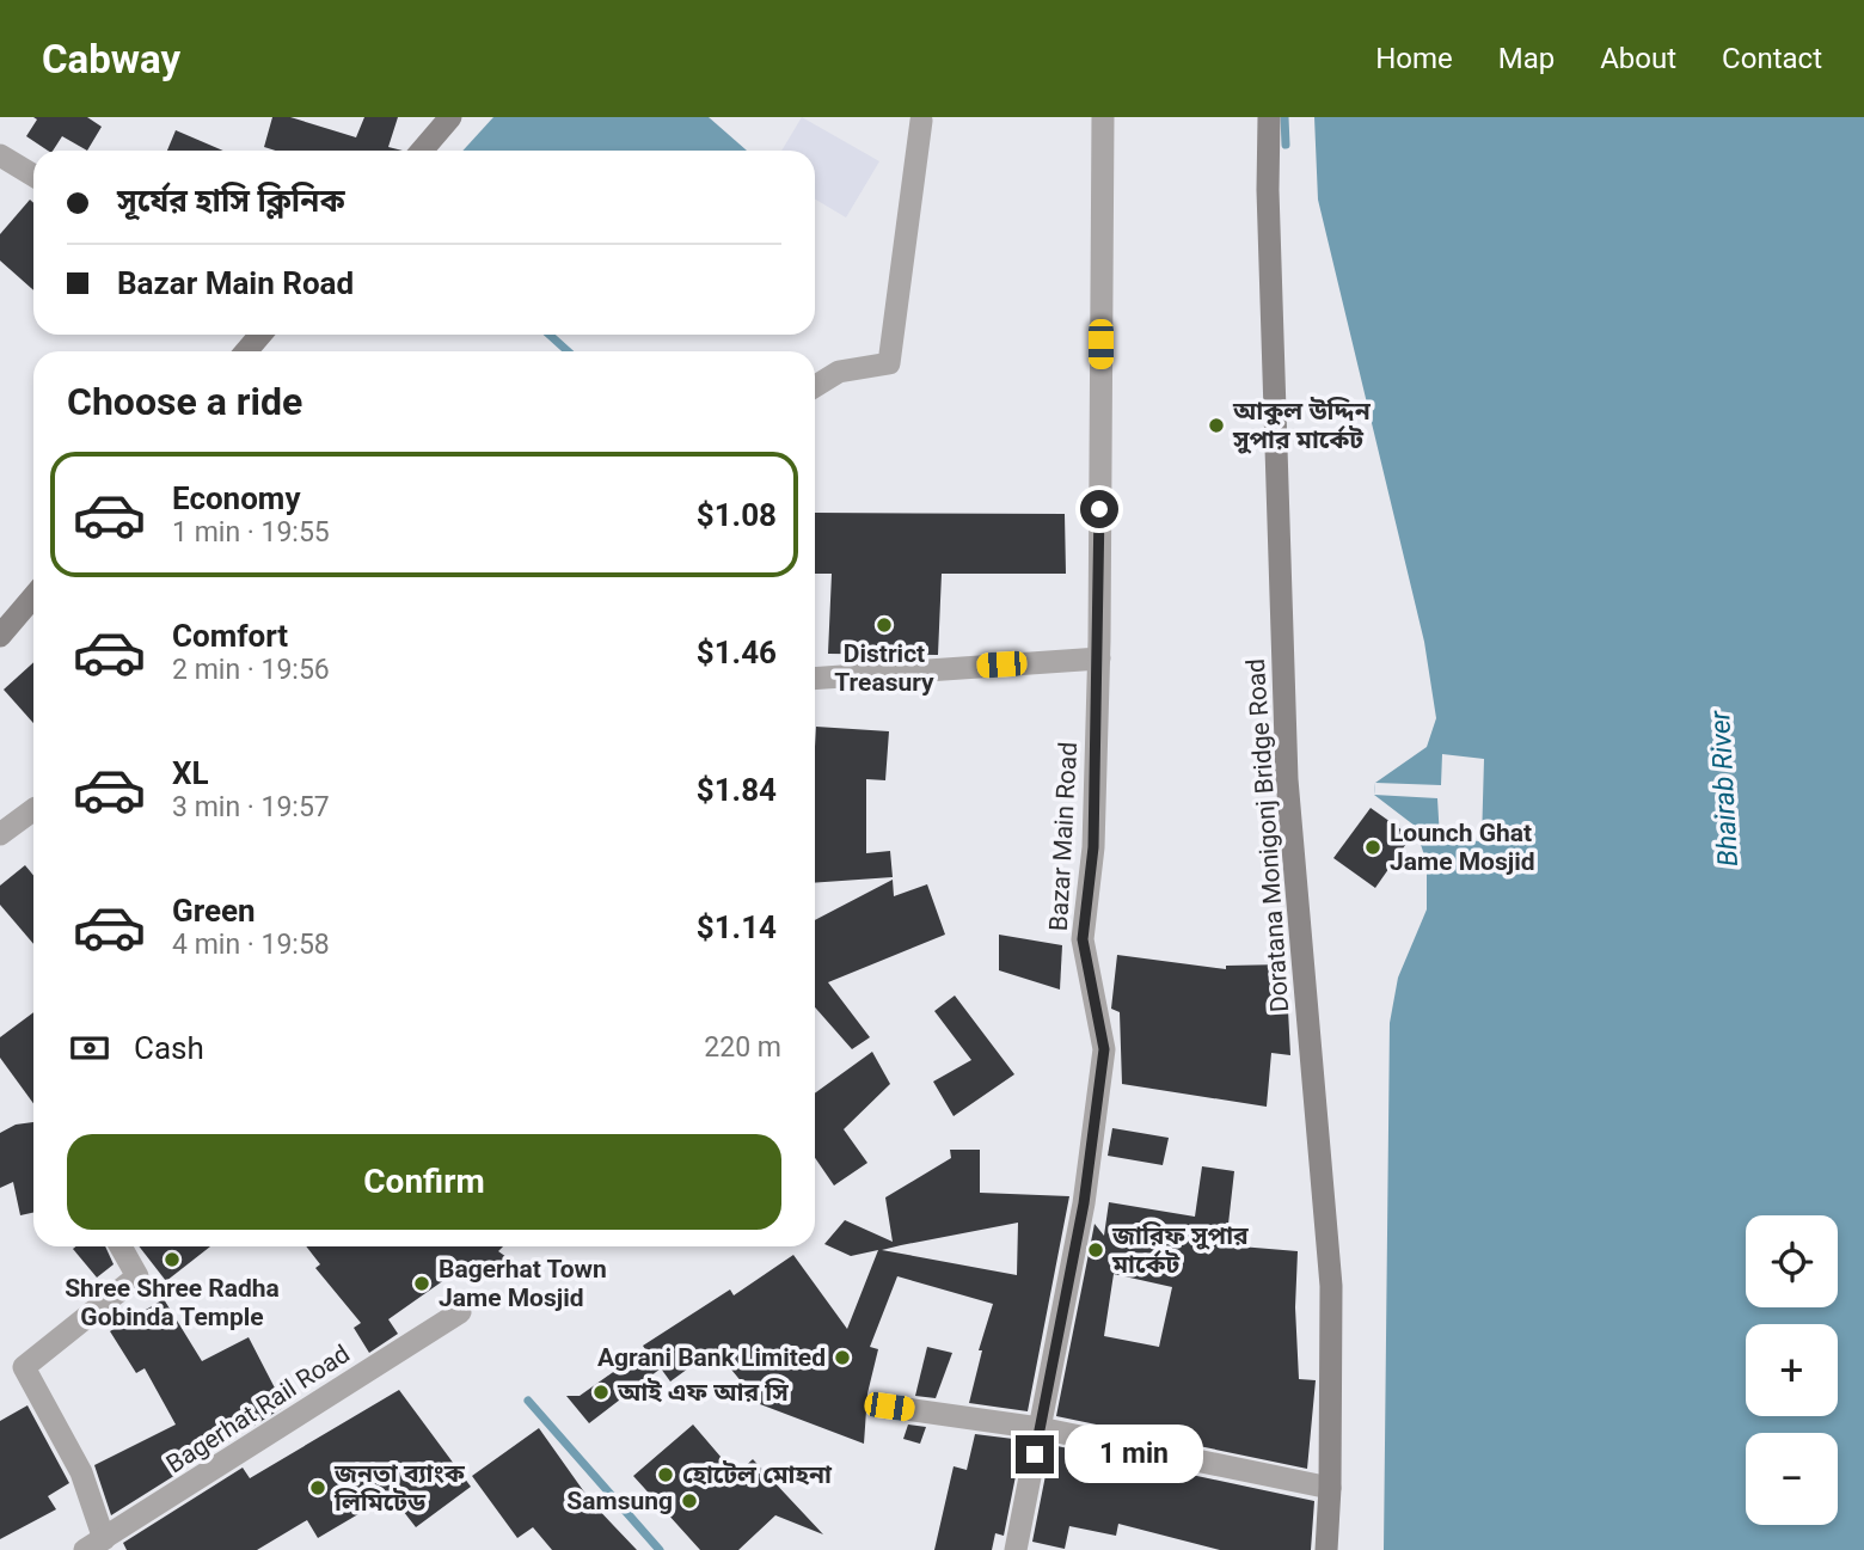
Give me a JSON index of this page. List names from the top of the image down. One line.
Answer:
{"streets":{"main road":["Doratana Monigonj Bridge Road"],"street":["Bazar Main Road","Bagerhat Rail Road"]},"water":["Bhairab River"],"places":["আকুল উদ্দিন সুপার মার্কেট","District Treasury","Lounch Ghat Jame Mosjid","জারিফ সুপার মার্কেট","Shree Shree Radha Gobinda Temple","Bagerhat Town Jame Mosjid","Agrani Bank Limited","আই এফ আর সি","হোটেল মোহনা","জনতা ব্যাংক লিমিটেড","Samsung"],"page":{"header":"Cabway","nav":["Home","Map","About","Contact"],"banner":["সূর্যের হাসি ক্লিনিক","Bazar Main Road"],"heading":"Choose a ride","list":[{"name":"Economy","note":"1 min · 19:55","value":"$1.08"},{"name":"Comfort","note":"2 min · 19:56","value":"$1.46"},{"name":"XL","note":"3 min · 19:57","value":"$1.84"},{"name":"Green","note":"4 min · 19:58","value":"$1.14"}],"pay":["Cash","220 m"],"buttons":"Confirm","map_buttons":["+","−"],"bubble":"1 min"}}
